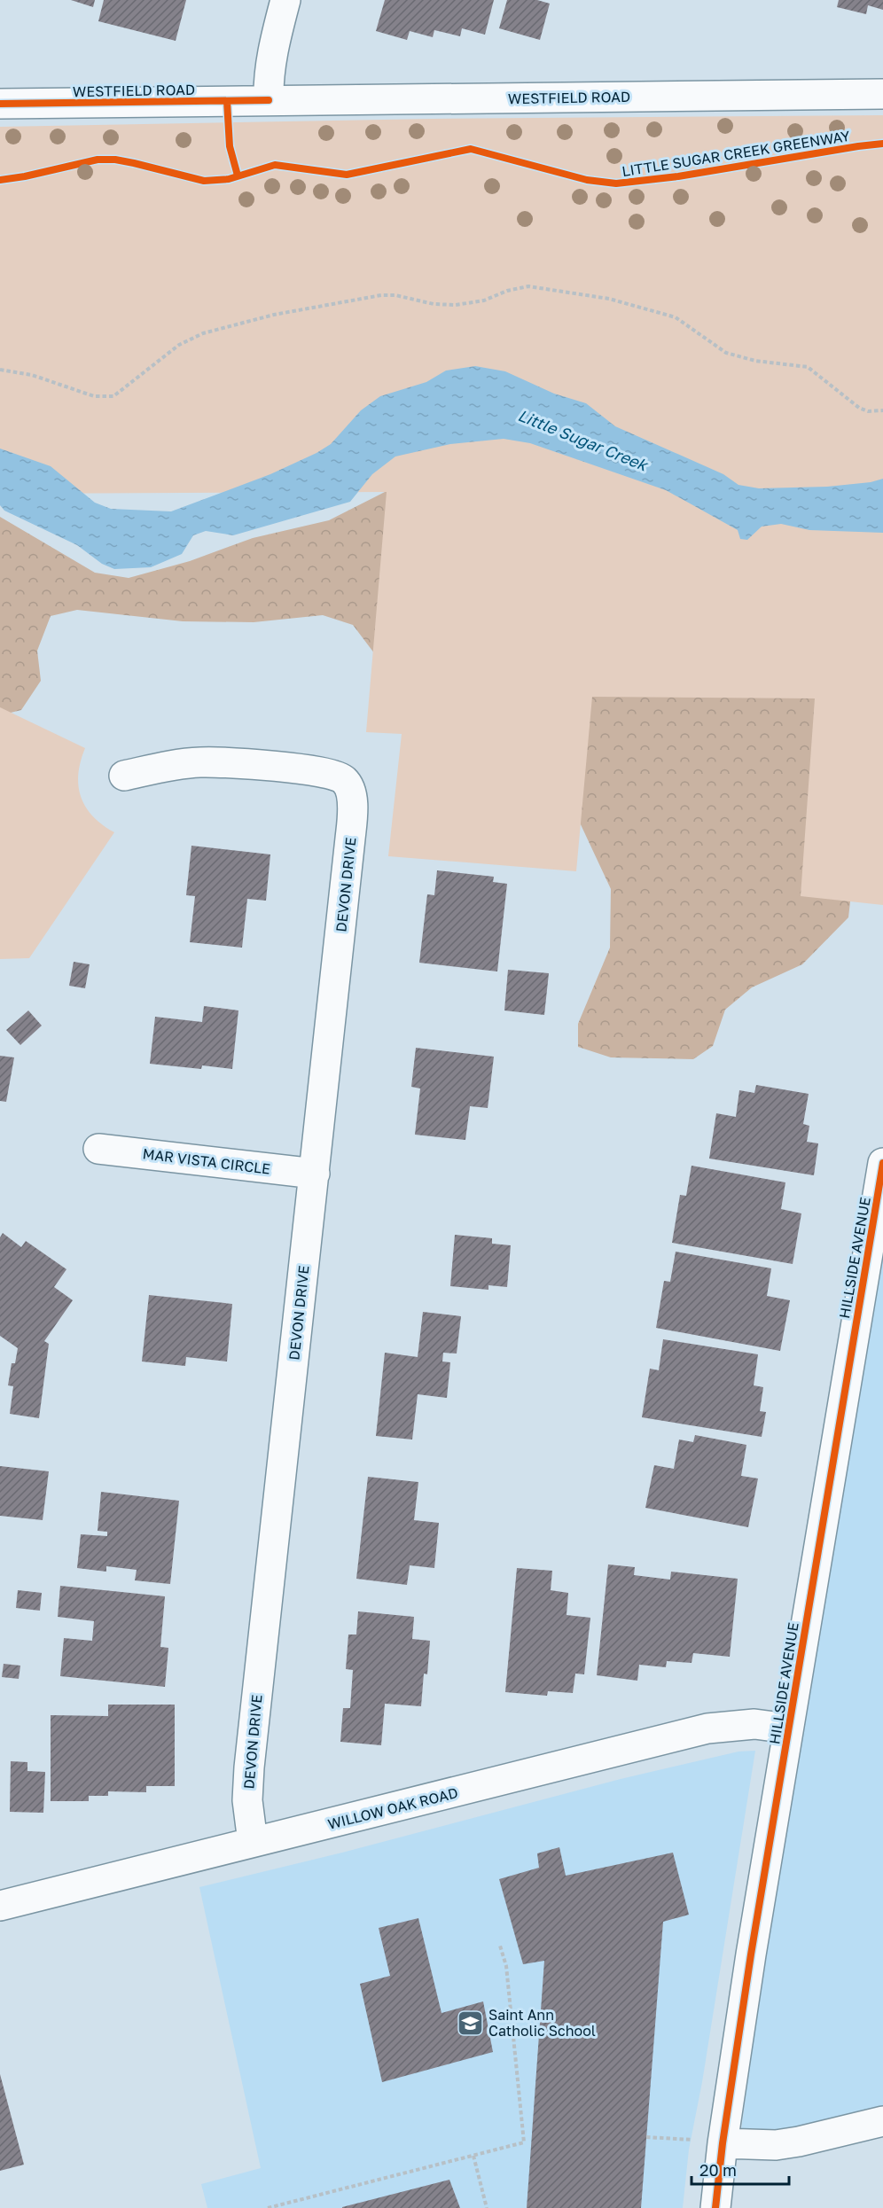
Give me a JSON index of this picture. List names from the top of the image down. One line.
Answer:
{"streets":{"street":["WESTFIELD ROAD","DEVON DRIVE","MAR VISTA CIRCLE","HILLSIDE AVENUE","WILLOW OAK ROAD"],"cycle path":["LITTLE SUGAR CREEK GREENWAY"]},"crossings":[["DEVON DRIVE","MAR VISTA CIRCLE"],["DEVON DRIVE","WILLOW OAK ROAD"],["HILLSIDE AVENUE","WILLOW OAK ROAD"]],"water":["Little Sugar Creek"],"places":{"school or university":["Saint Ann Catholic School"]},"scale_bar":"20 m"}
